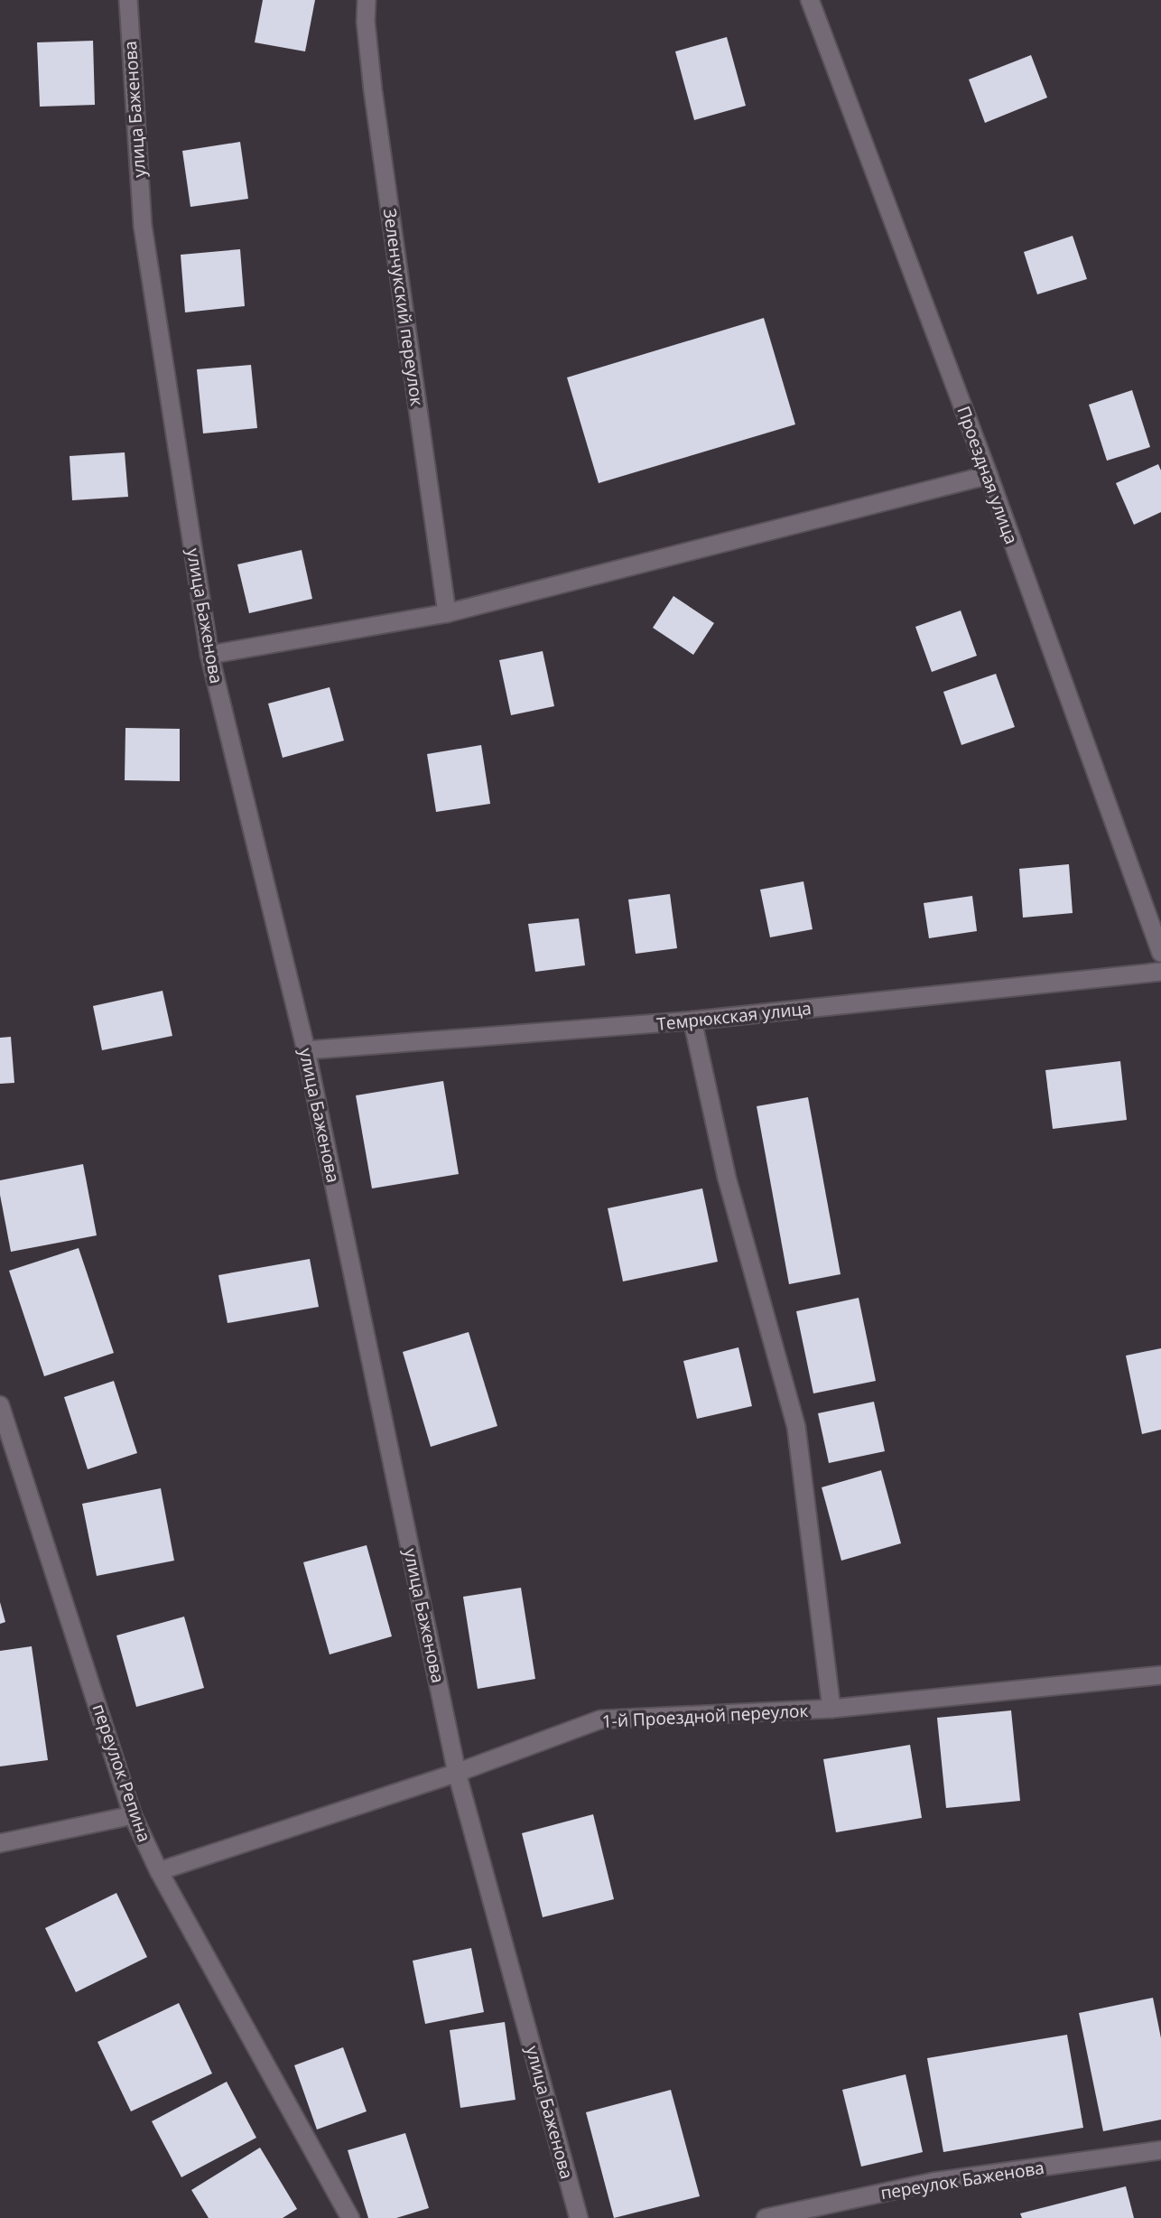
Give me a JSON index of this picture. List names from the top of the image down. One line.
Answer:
{"streets":{"street":["улица Баженова","Зеленчукский переулок","Проездная улица","Темрюкская улица","1-й Проездной переулок","переулок Репина","переулок Баженова"]},"crossings":[["улица Баженова","Темрюкская улица"],["улица Баженова","1-й Проездной переулок"],["1-й Проездной переулок","переулок Репина"]]}
